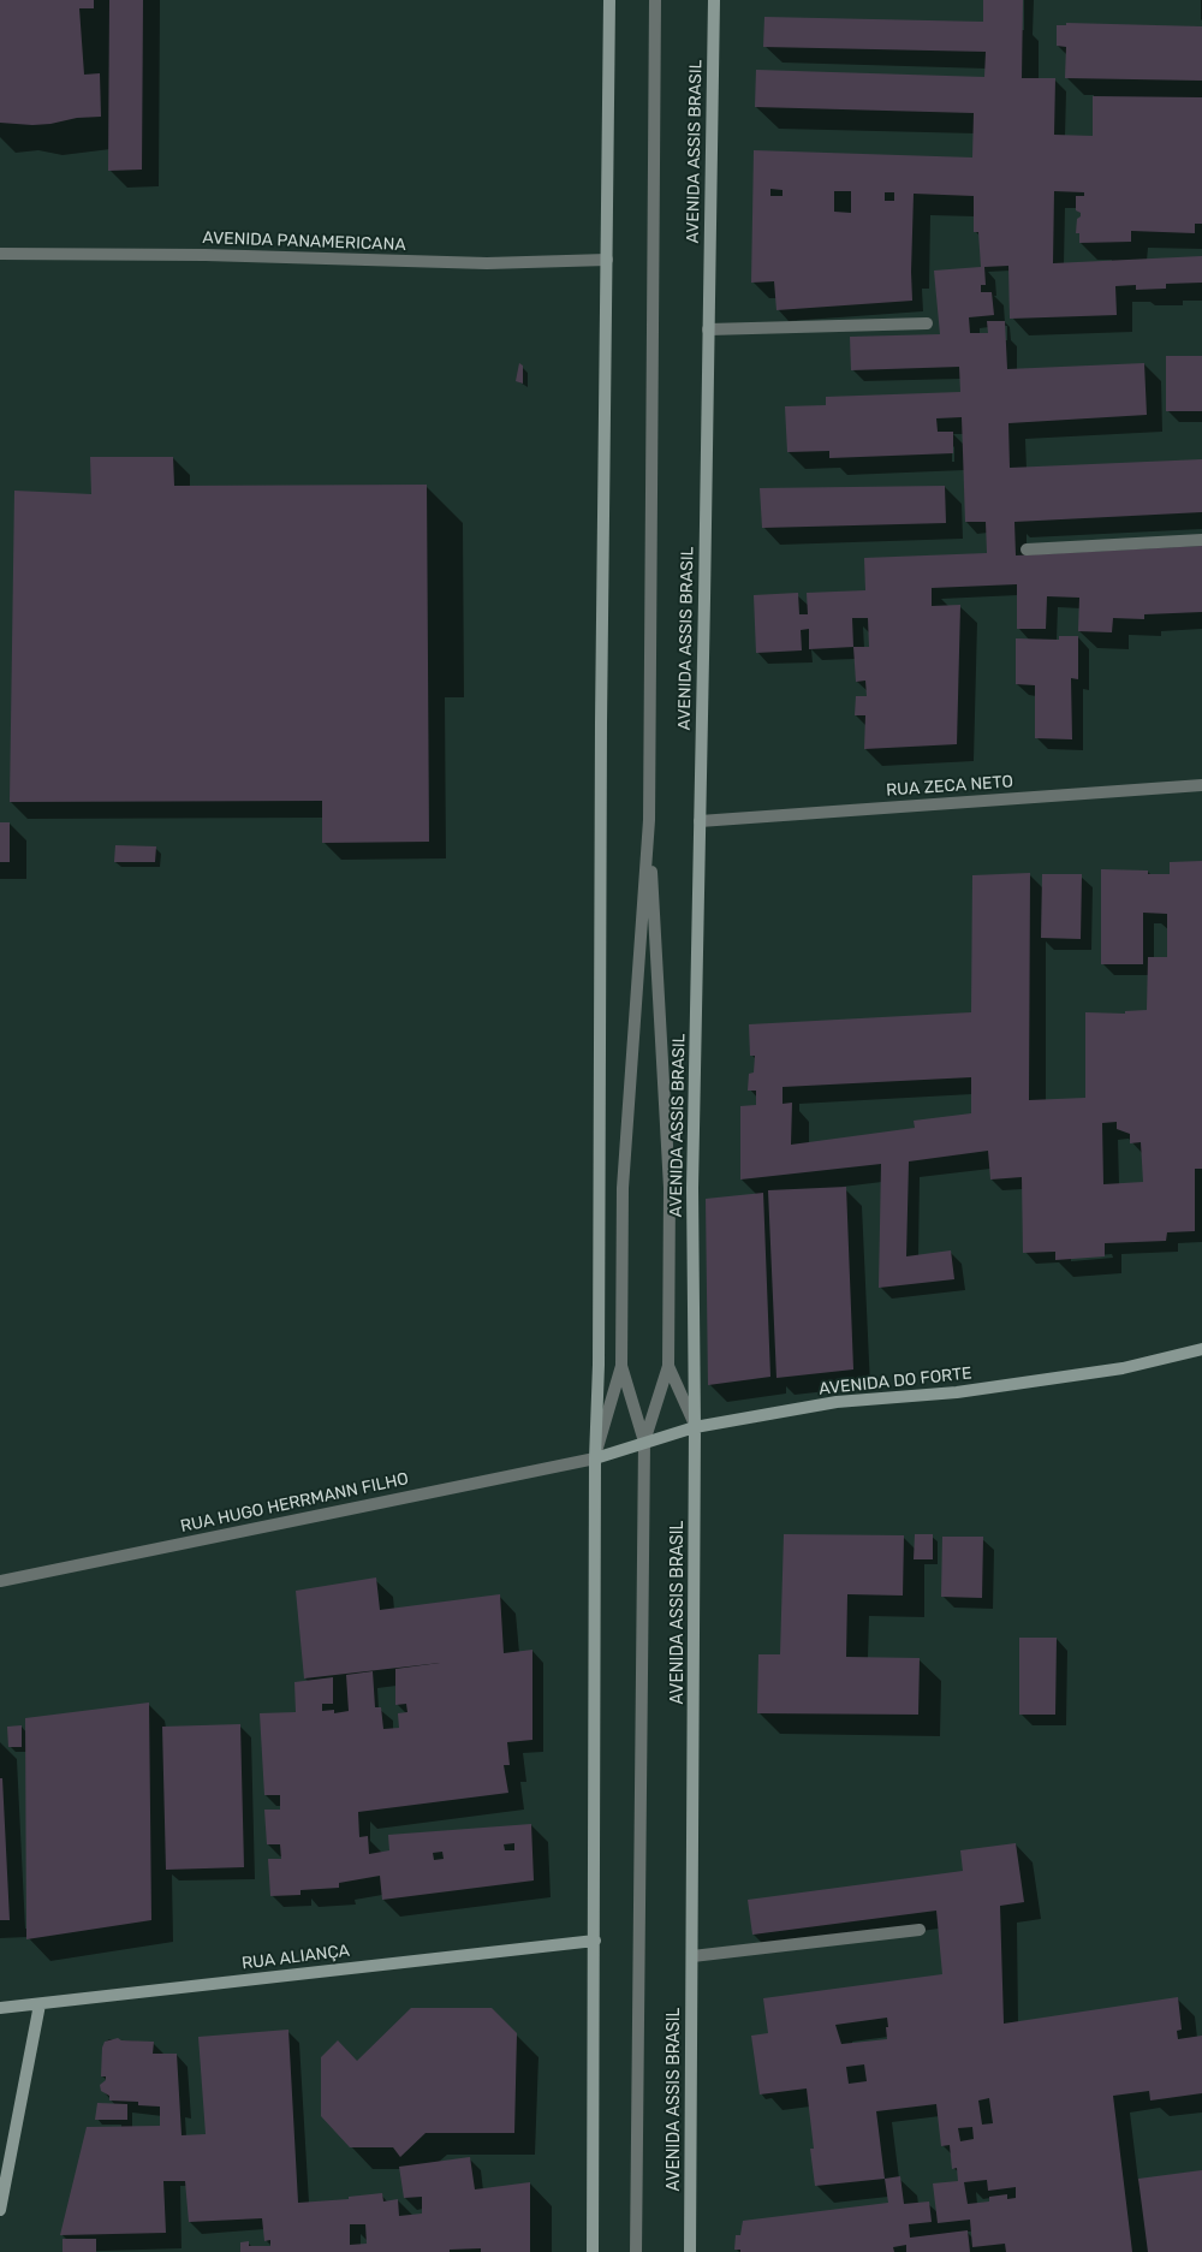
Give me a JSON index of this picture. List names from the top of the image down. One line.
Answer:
{"streets":{"main road":["AVENIDA ASSIS BRASIL","AVENIDA DO FORTE","RUA ALIANÇA"],"street":["AVENIDA PANAMERICANA","RUA ZECA NETO","RUA HUGO HERRMANN FILHO"]},"crossings":[["AVENIDA ASSIS BRASIL","RUA ZECA NETO"],["AVENIDA ASSIS BRASIL","AVENIDA DO FORTE"],["AVENIDA DO FORTE","RUA HUGO HERRMANN FILHO"]]}
